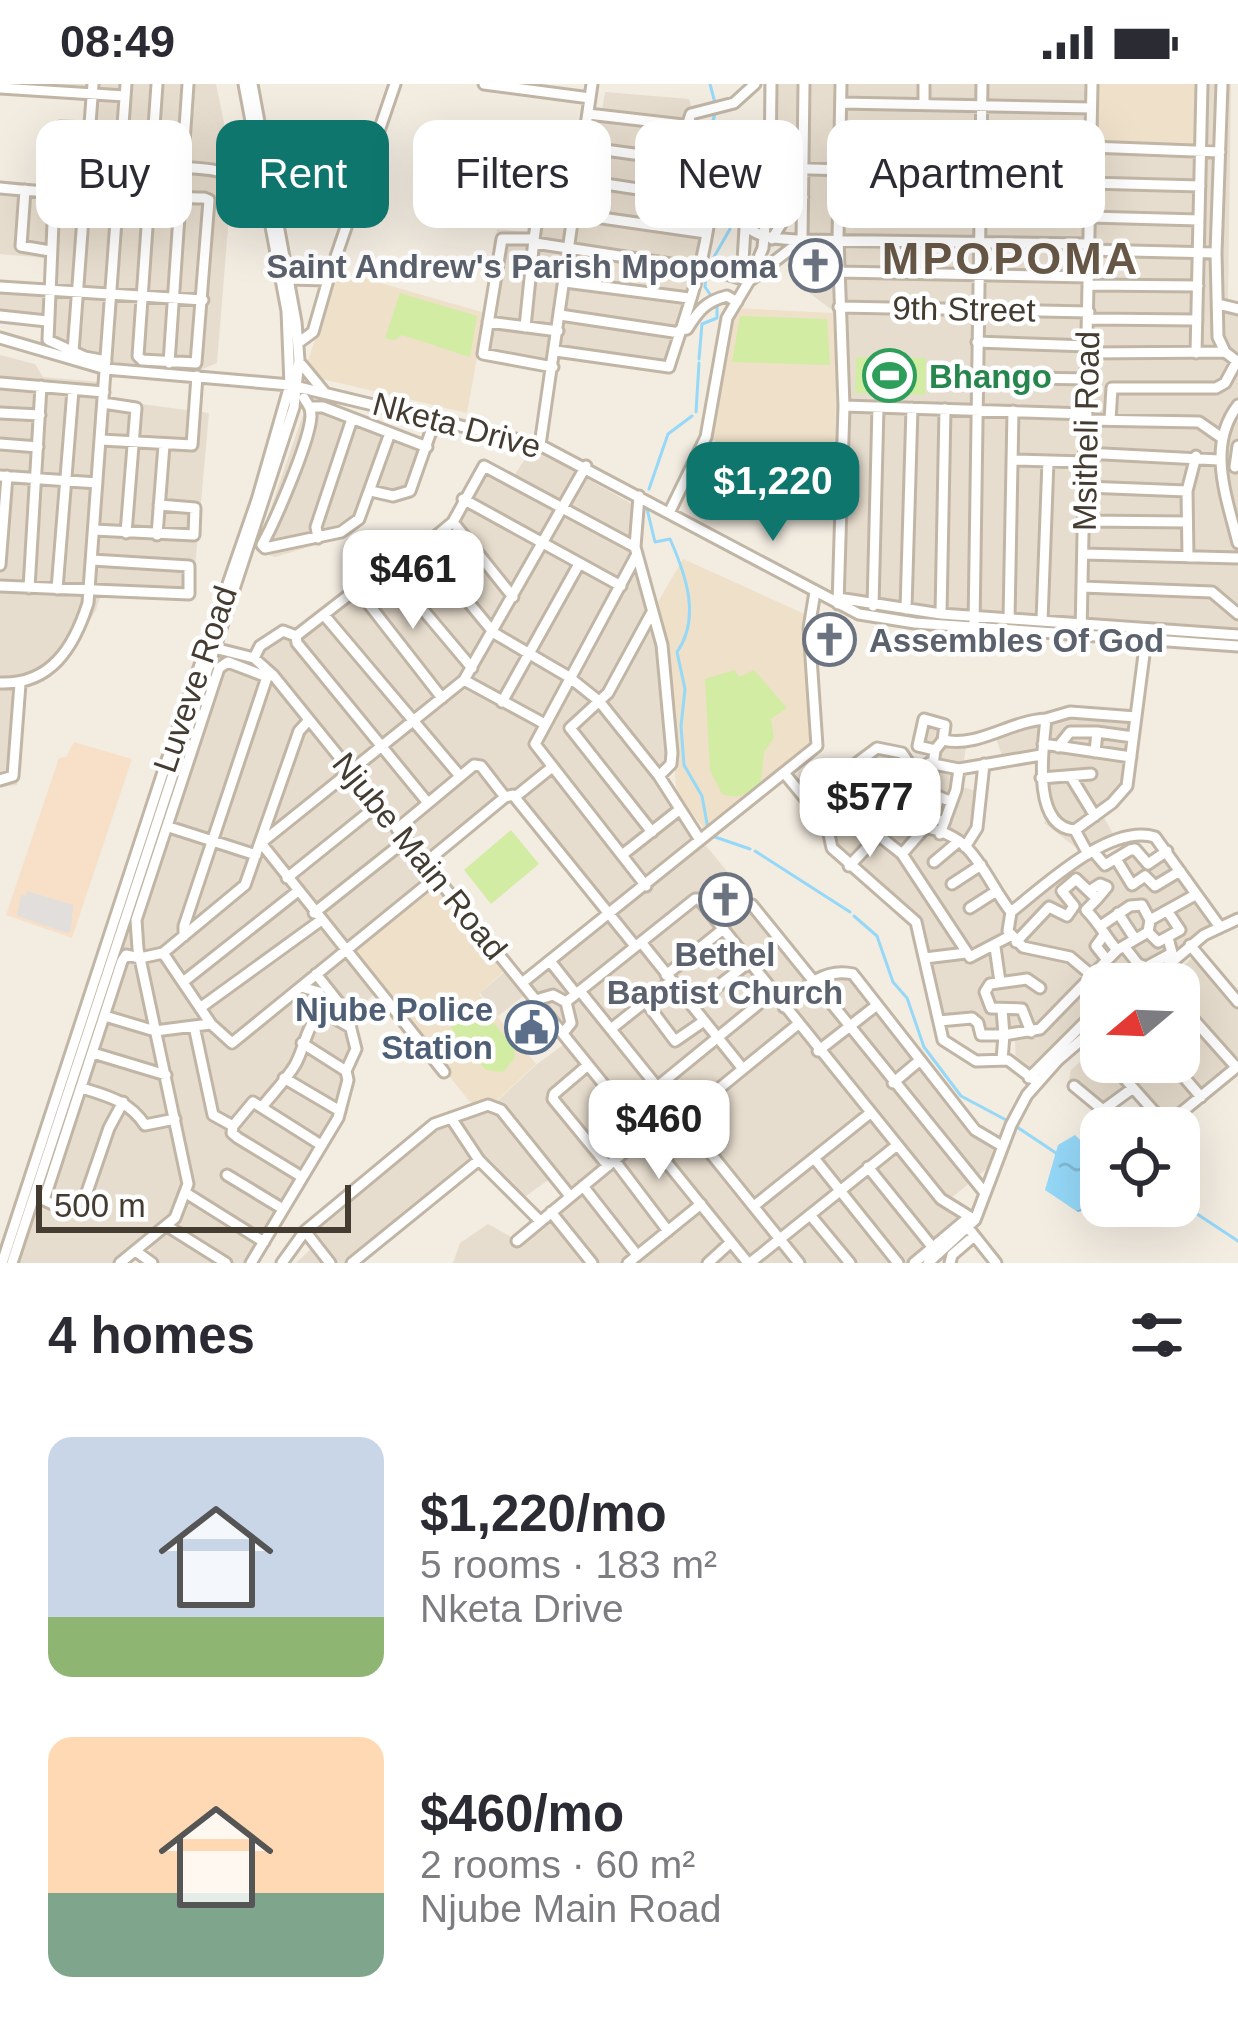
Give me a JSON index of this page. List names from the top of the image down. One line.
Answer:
{"streets":{"street":["9th Street","Nketa Drive","Msitheli Road","Luveve Road","Njube Main Road"]},"crossings":[["9th Street","Msitheli Road"],["Nketa Drive","Msitheli Road"],["Nketa Drive","Luveve Road"],["Luveve Road","Njube Main Road"]],"districts":["MPOPOMA"],"places":{"church":["Saint Andrew's Parish Mpopoma","Assembles Of God","Bethel Baptist Church"],"sports":["Bhango"],"public building":["Njube Police Station"]},"scale_bar":"500 m","north":"left","page":{"status":"08:49","chip":["Buy","Rent","Filters","New","Apartment"],"price":["$1,220","$461","$577","$460"],"scale":"500 m","heading":"4 homes","list":[{"name":"$1,220/mo","note":"5 rooms · 183 m² · Nketa Drive"},{"name":"$460/mo","note":"2 rooms · 60 m² · Njube Main Road"}]}}
